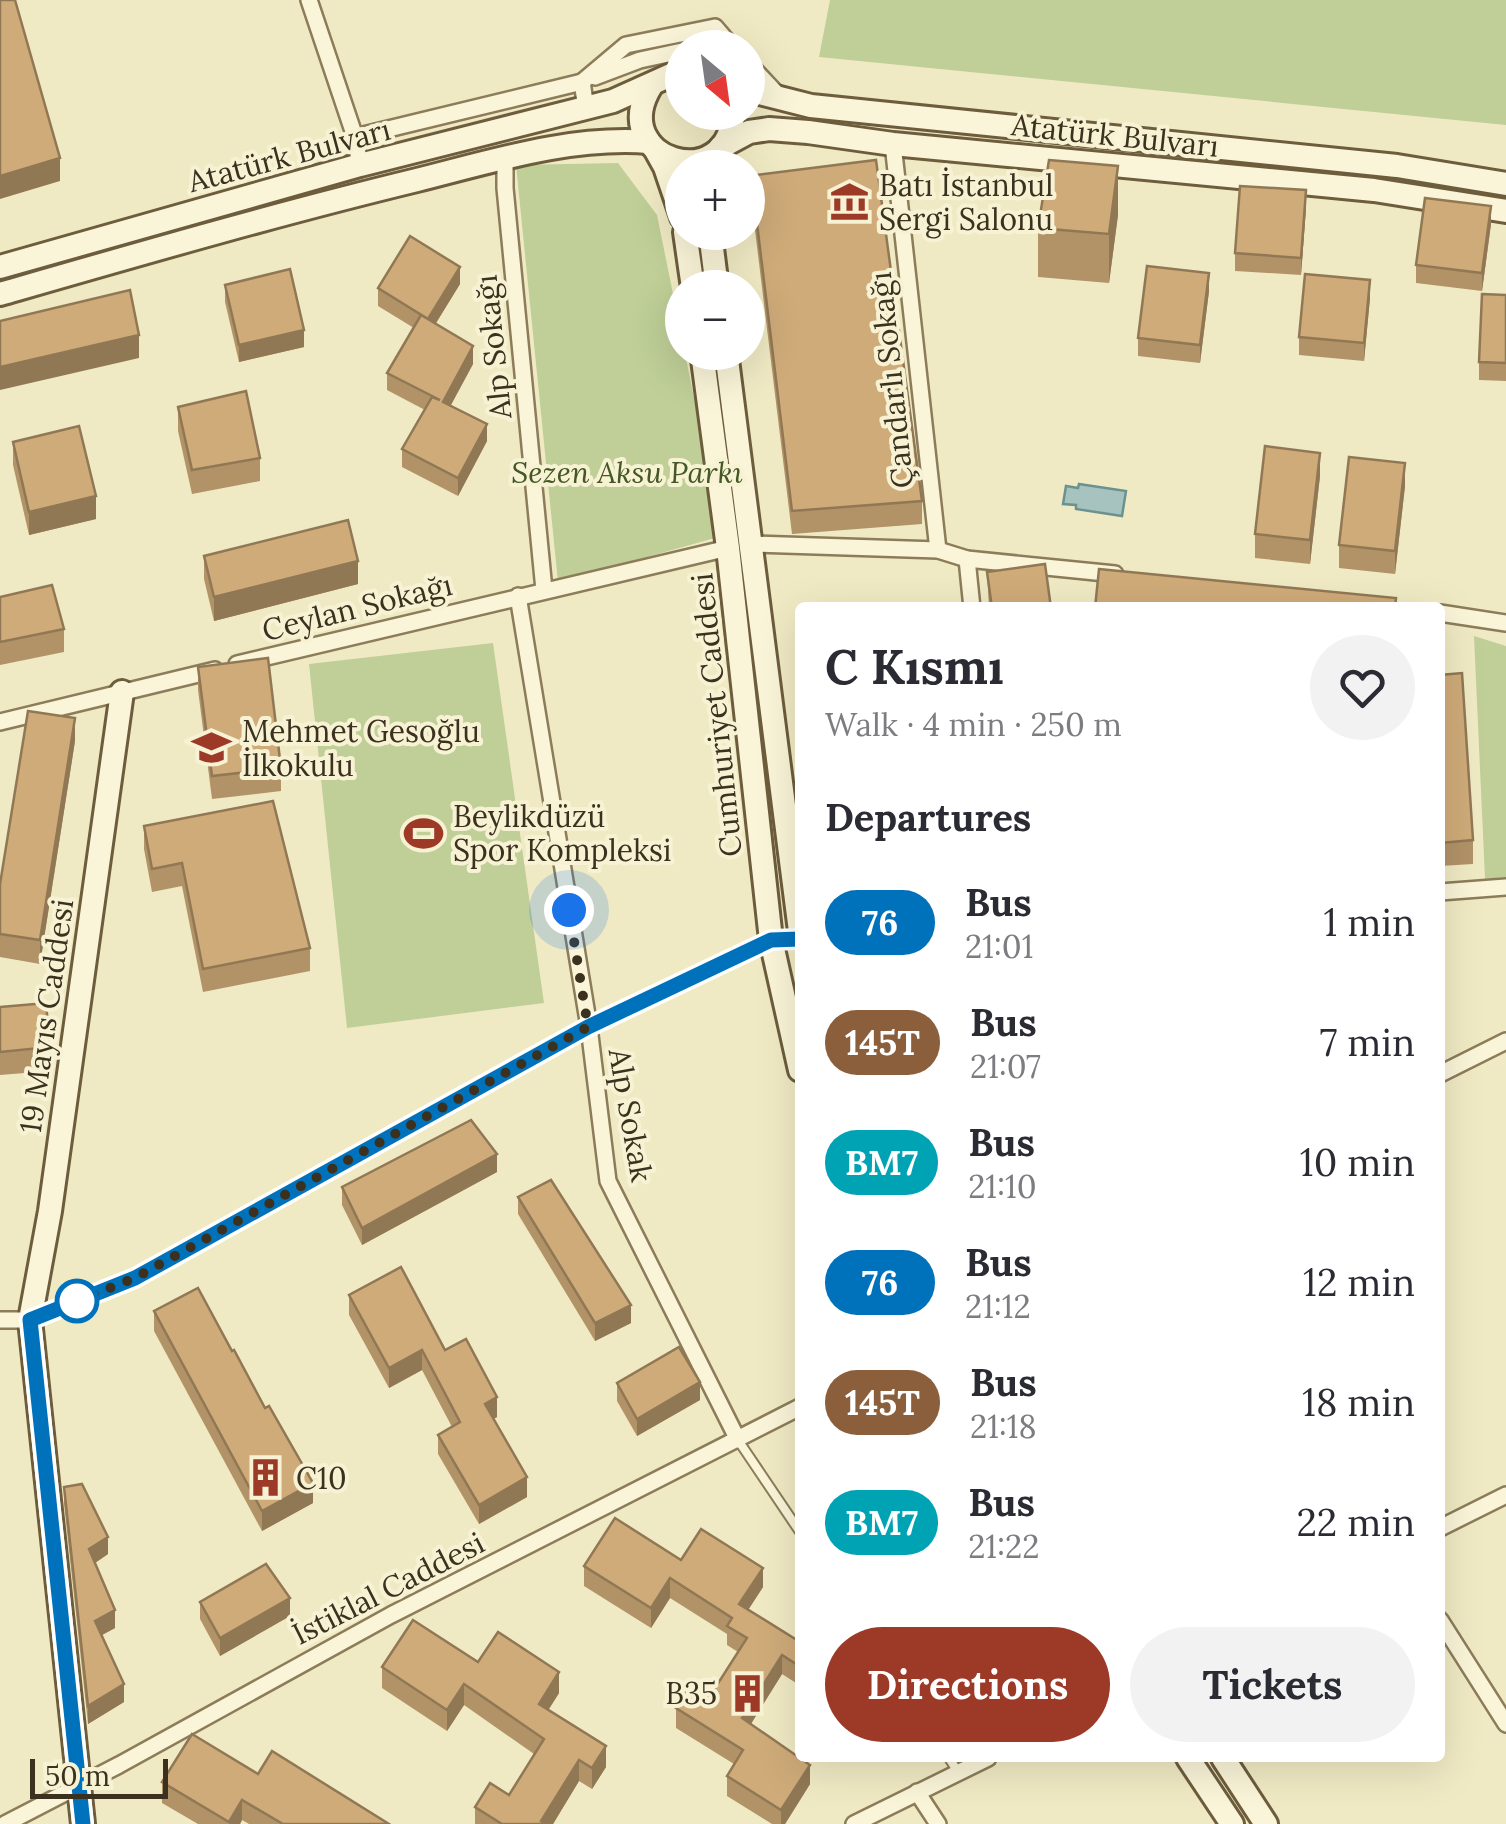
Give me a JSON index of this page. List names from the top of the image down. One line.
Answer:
{"streets":{"main road":["Atatürk Bulvarı","Cumhuriyet Caddesi","19 Mayıs Caddesi"],"street":["Alp Sokağı","Çandarlı Sokağı","Ceylan Sokağı","Alp Sokak","İstiklal Caddesi"]},"crossings":[["Atatürk Bulvarı","Alp Sokağı"],["Atatürk Bulvarı","Çandarlı Sokağı"],["Alp Sokağı","Ceylan Sokağı"],["Çandarlı Sokağı","Ceylan Sokağı"],["Ceylan Sokağı","Cumhuriyet Caddesi"],["Ceylan Sokağı","19 Mayıs Caddesi"],["Ceylan Sokağı","Alp Sokak"],["19 Mayıs Caddesi","İstiklal Caddesi"],["Alp Sokak","İstiklal Caddesi"]],"parks":["Sezen Aksu Parkı"],"places":{"museum":["Batı İstanbul Sergi Salonu"],"school or university":["Mehmet Gesoğlu İlkokulu"],"sports":["Beylikdüzü Spor Kompleksi"],"building":["C10","B35"]},"lines":["bus line 76"],"scale_bar":"50 m","north":"bottom right","page":{"map_buttons":["+","−"],"heading":[["C Kısmı","Walk · 4 min · 250 m"],"Departures"],"list":[{"mark":"76","name":"Bus","note":"21:01","value":"1 min"},{"mark":"145T","name":"Bus","note":"21:07","value":"7 min"},{"mark":"BM7","name":"Bus","note":"21:10","value":"10 min"},{"mark":"76","name":"Bus","note":"21:12","value":"12 min"},{"mark":"145T","name":"Bus","note":"21:18","value":"18 min"},{"mark":"BM7","name":"Bus","note":"21:22","value":"22 min"}],"buttons":["Directions","Tickets"],"scale":"50 m"}}
